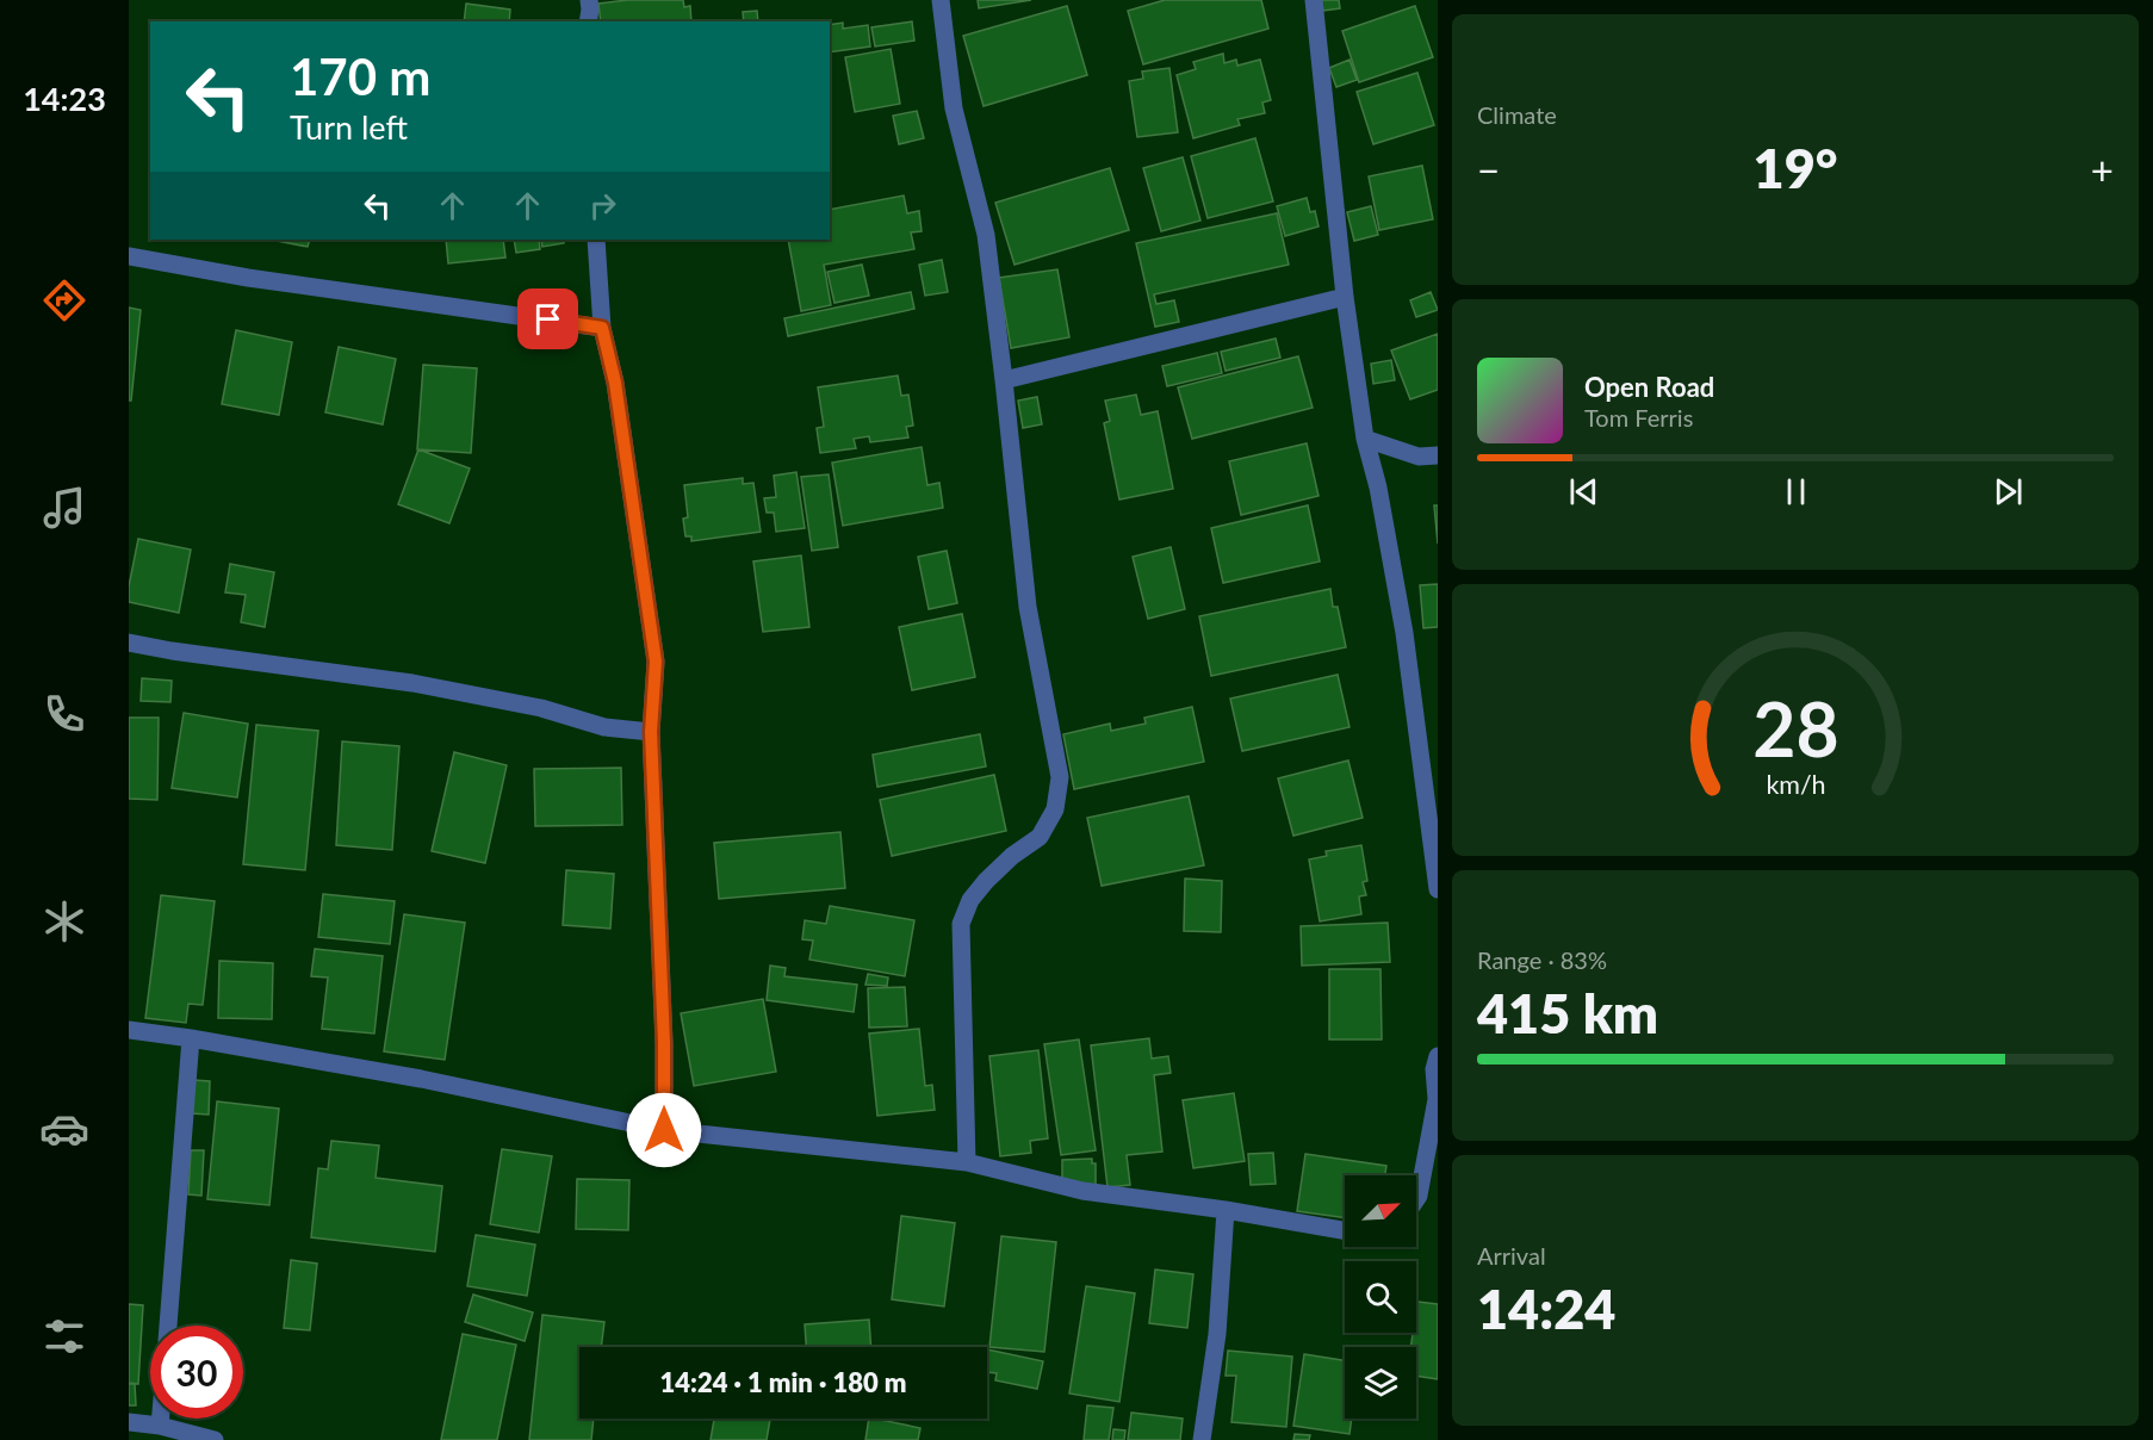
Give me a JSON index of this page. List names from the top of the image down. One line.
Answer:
{"north":"top right","page":{"tabs":"14:23","tile":["Climate",["Range · 83%","415 km"],["Arrival","14:24"]],"turn":["170 m","Turn left"],"heat":["−","19°","+"],"song":["Open Road","Tom Ferris"],"limit":"30","trip":"14:24 · 1 min · 180 m","gauge":["28","km/h"]}}
